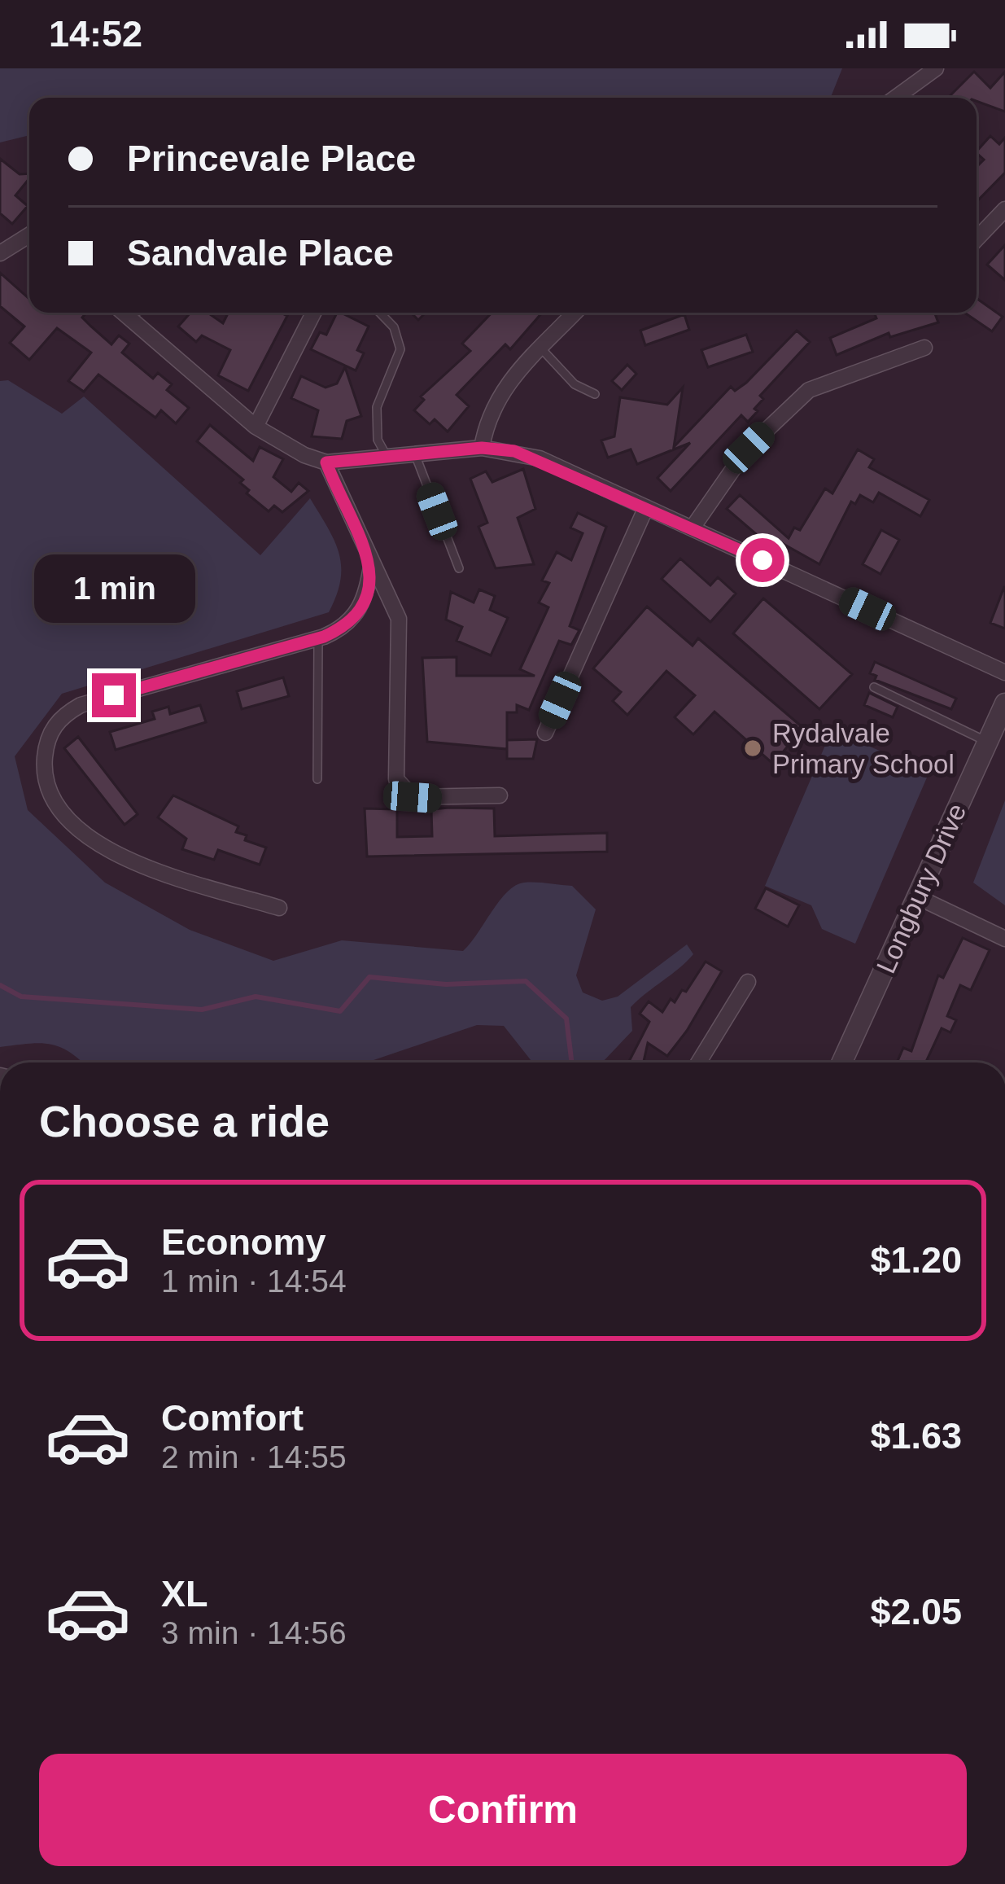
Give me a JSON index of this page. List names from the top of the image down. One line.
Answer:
{"streets":{"street":["Longbury Drive"]},"places":["Rydalvale Primary School"],"page":{"status":"14:52","banner":["Princevale Place","Sandvale Place"],"bubble":"1 min","heading":"Choose a ride","list":[{"name":"Economy","note":"1 min · 14:54","value":"$1.20"},{"name":"Comfort","note":"2 min · 14:55","value":"$1.63"},{"name":"XL","note":"3 min · 14:56","value":"$2.05"}],"buttons":"Confirm"}}
